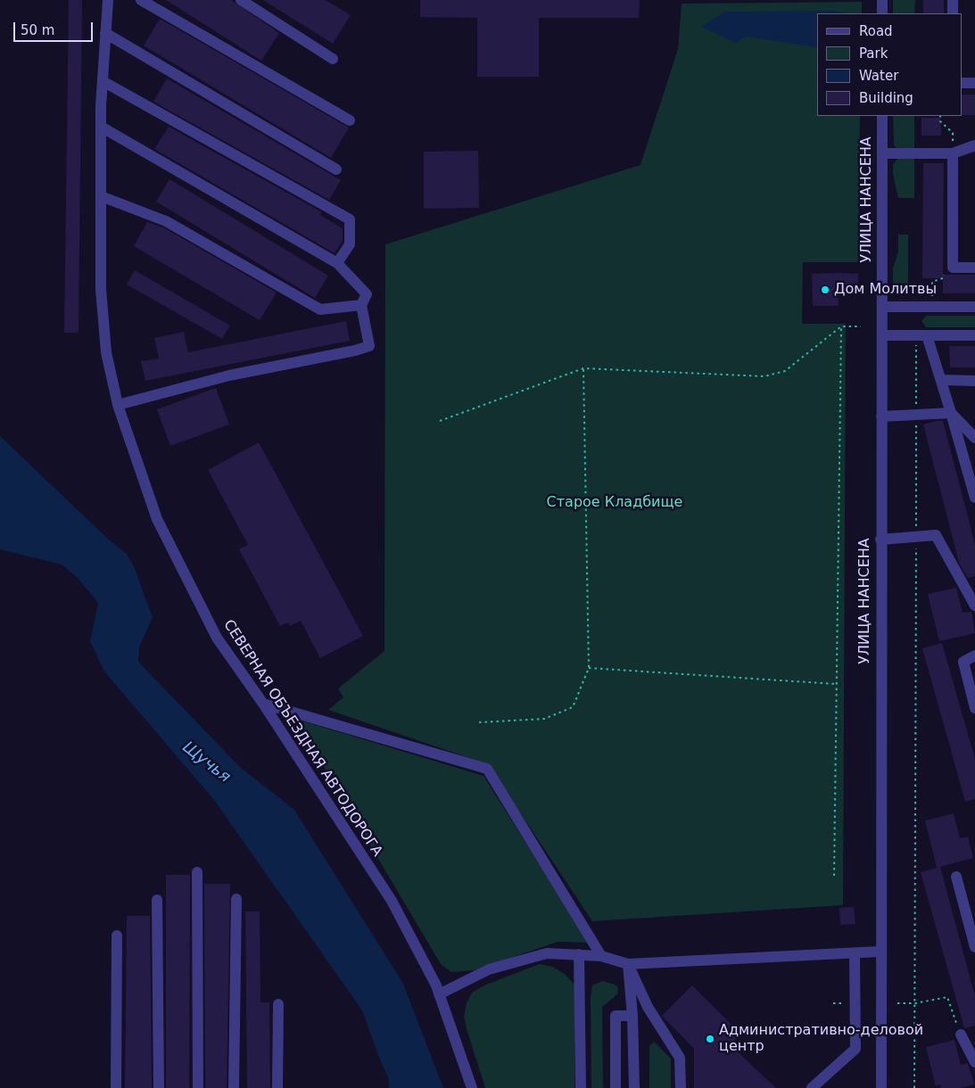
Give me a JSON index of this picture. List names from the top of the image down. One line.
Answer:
{"streets":{"street":["УЛИЦА НАНСЕНА","СЕВЕРНАЯ ОБЪЕЗДНАЯ АВТОДОРОГА"]},"water":["Щучья"],"parks":["Старое Кладбище"],"places":["Дом Молитвы","Административно-деловой центр"],"legend":["Road","Park","Water","Building"],"scale_bar":"50 m"}
